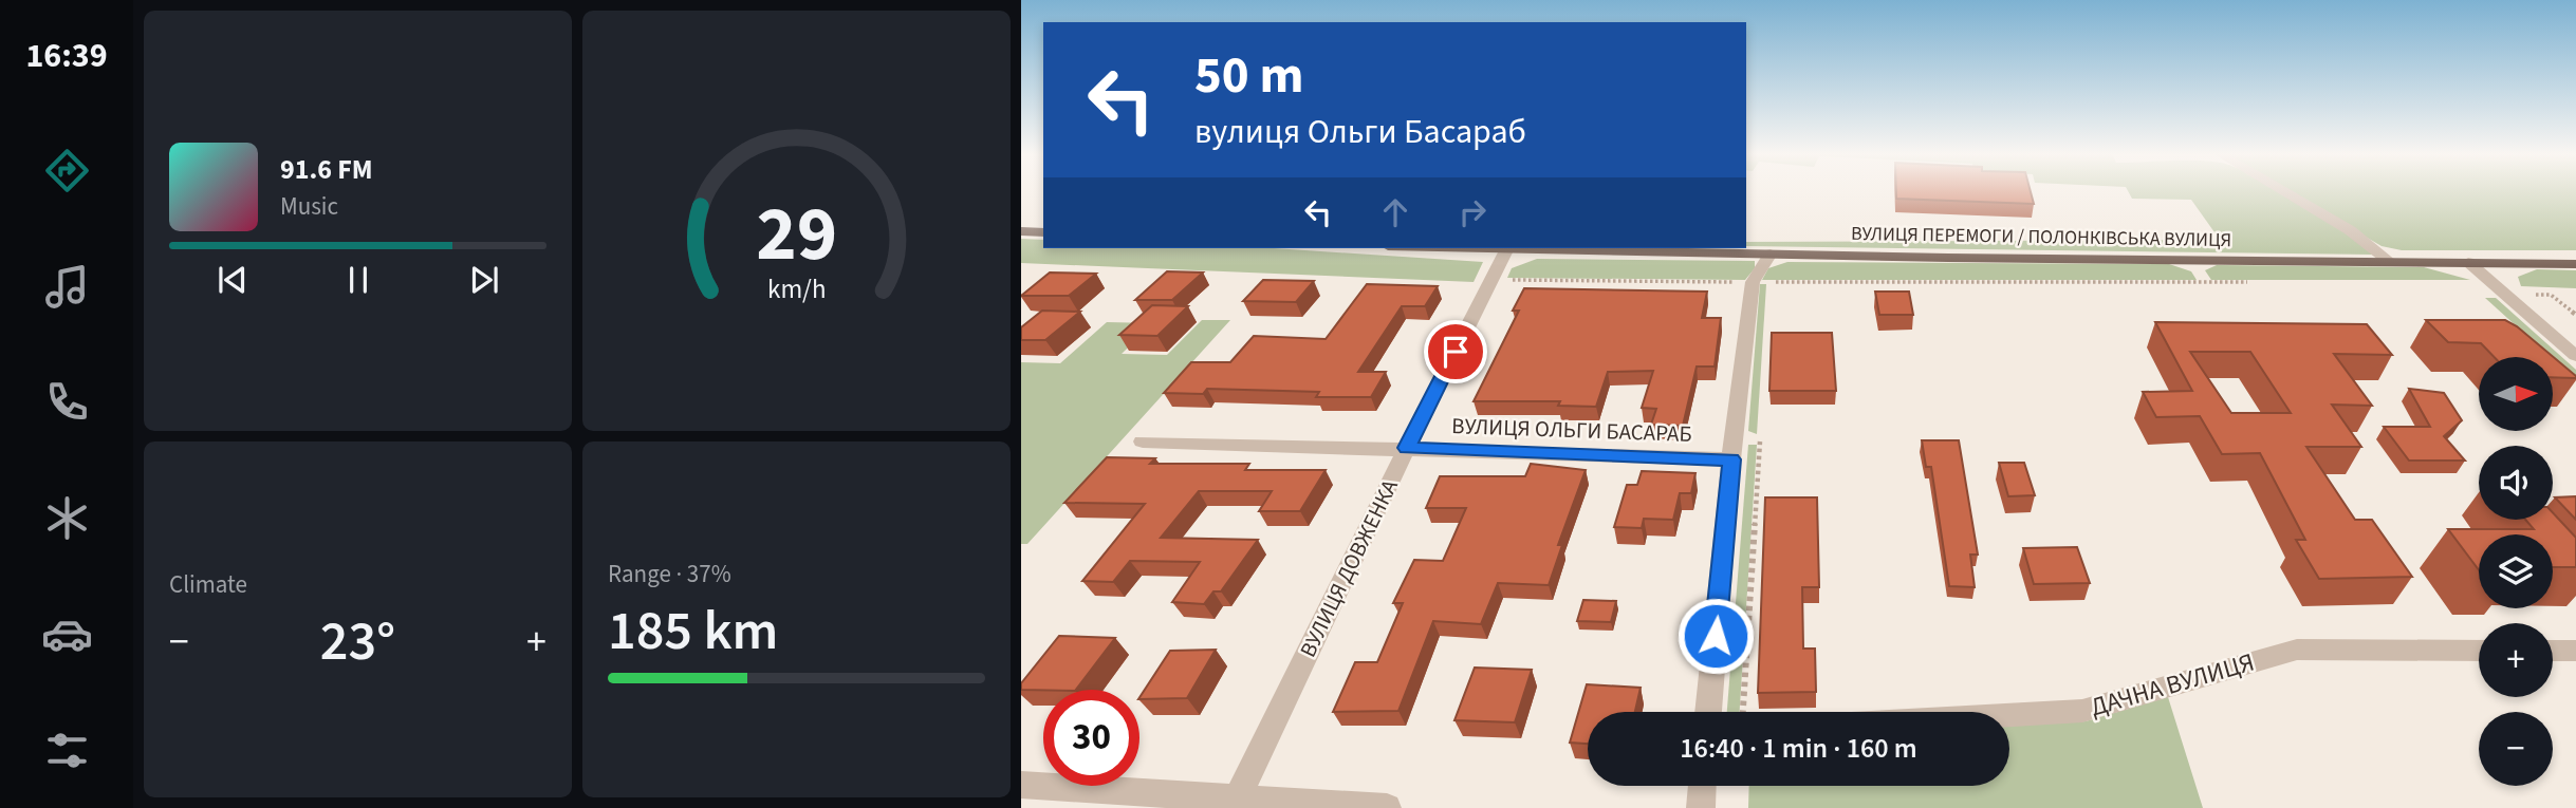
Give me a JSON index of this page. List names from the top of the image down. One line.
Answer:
{"streets":{"main road":["ВУЛИЦЯ ПЕРЕМОГИ / ПОЛОНКІВСЬКА ВУЛИЦЯ"],"street":["ВУЛИЦЯ ОЛЬГИ БАСАРАБ","ВУЛИЦЯ ДОВЖЕНКА","ДАЧНА ВУЛИЦЯ"]},"crossings":[["ВУЛИЦЯ ПЕРЕМОГИ / ПОЛОНКІВСЬКА ВУЛИЦЯ","ВУЛИЦЯ ДОВЖЕНКА"],["ВУЛИЦЯ ОЛЬГИ БАСАРАБ","ВУЛИЦЯ ДОВЖЕНКА"]],"north":"right","page":{"tabs":"16:39","turn":["50 m","вулиця Ольги Басараб"],"song":["91.6 FM","Music"],"map_buttons":["+","−"],"tile":["Climate",["Range · 37%","185 km"]],"heat":["−","23°","+"],"limit":"30","trip":"16:40 · 1 min · 160 m","gauge":["29","km/h"]}}
